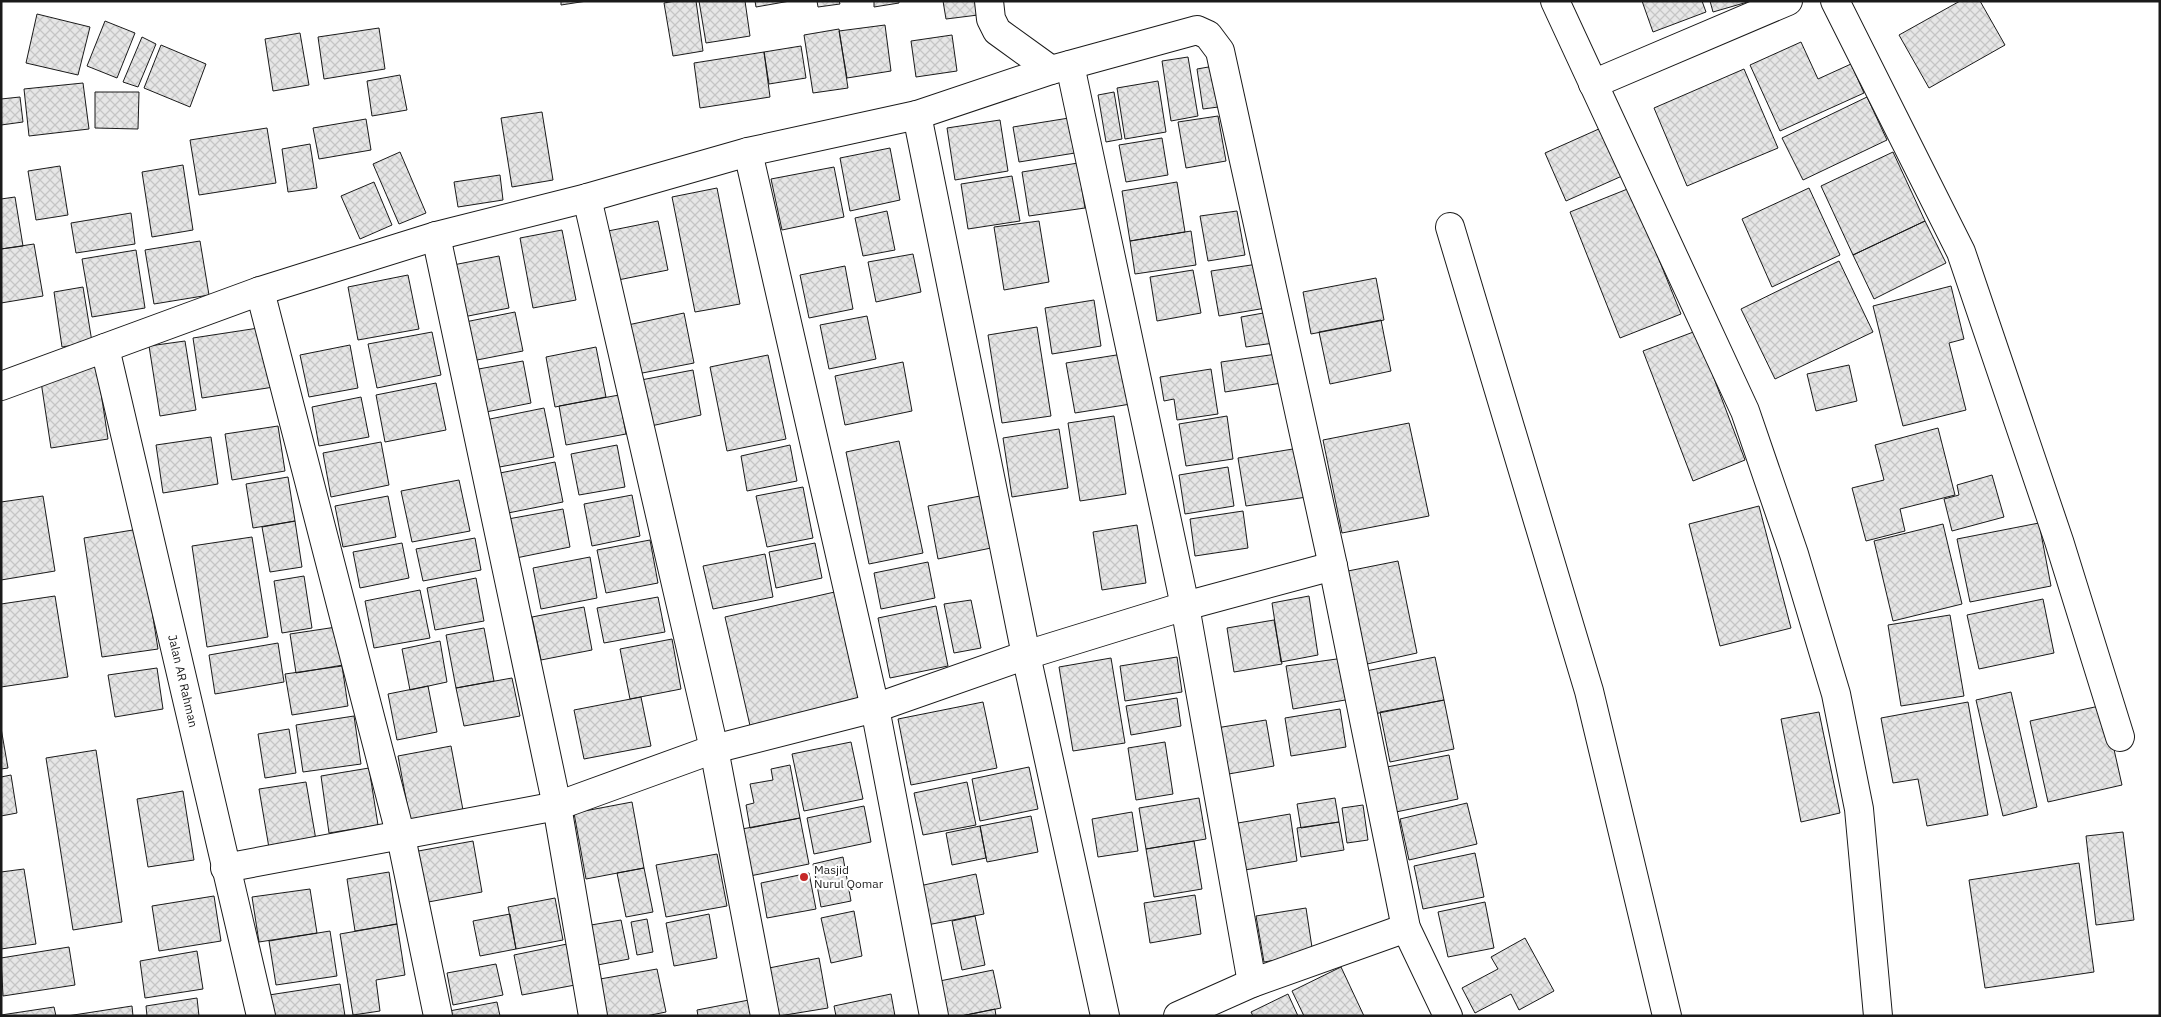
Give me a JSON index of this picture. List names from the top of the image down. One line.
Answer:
{"streets":{"street":["Jalan AR Rahman"]},"places":["Masjid Nurul Qomar"]}
